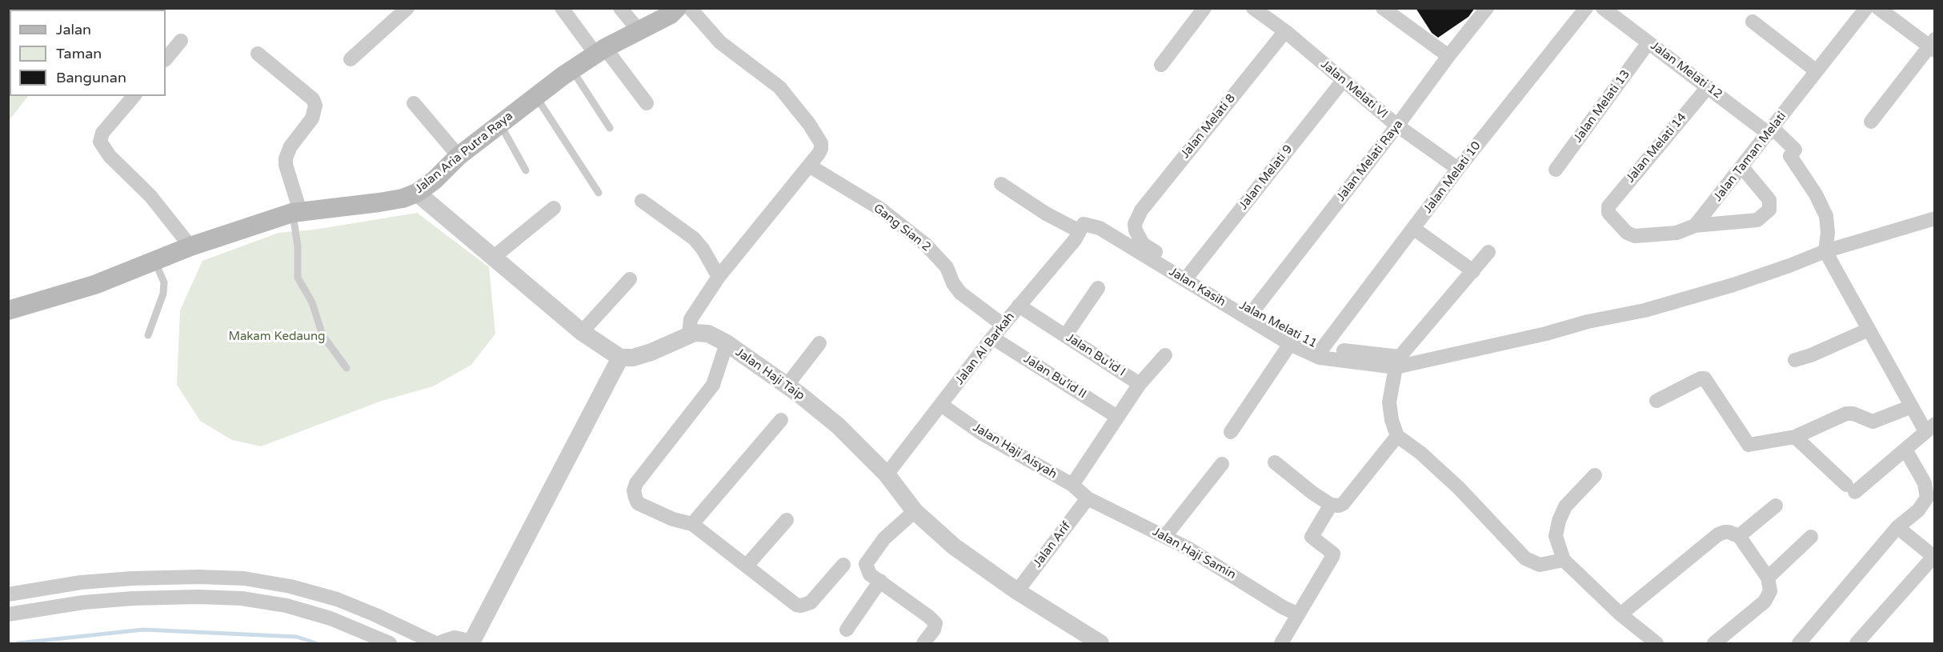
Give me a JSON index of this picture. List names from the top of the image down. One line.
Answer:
{"streets":{"main road":["Jalan Aria Putra Raya"],"street":["Jalan Melati 12","Jalan Melati VI","Jalan Melati 13","Jalan Melati 8","Jalan Melati 14","Jalan Taman Melati","Jalan Melati Raya","Jalan Melati 9","Jalan Melati 10","Gang Sian 2","Jalan Kasih","Jalan Melati 11","Jalan Al Barkah","Jalan Bu’id I","Jalan Haji Taip","Jalan Bu’id II","Jalan Haji Aisyah","Jalan Arif","Jalan Haji Samin"]},"crossings":[["Jalan Melati 12","Jalan Melati 13"],["Jalan Melati 12","Jalan Melati 14"],["Jalan Melati 12","Jalan Taman Melati"],["Jalan Melati 12","Jalan Kasih"],["Jalan Melati VI","Jalan Melati 8"],["Jalan Melati VI","Jalan Melati Raya"],["Jalan Melati VI","Jalan Melati 9"],["Jalan Melati VI","Jalan Melati 10"],["Jalan Melati 8","Jalan Melati 11"],["Jalan Melati 14","Jalan Taman Melati"],["Jalan Melati Raya","Jalan Melati 11"],["Jalan Melati 9","Jalan Melati 11"],["Jalan Melati 10","Jalan Melati 11"],["Gang Sian 2","Jalan Al Barkah"],["Jalan Kasih","Jalan Al Barkah"],["Jalan Al Barkah","Jalan Bu’id I"],["Jalan Al Barkah","Jalan Haji Taip"],["Jalan Al Barkah","Jalan Bu’id II"],["Jalan Al Barkah","Jalan Haji Aisyah"],["Jalan Haji Taip","Jalan Arif"],["Jalan Haji Aisyah","Jalan Arif"],["Jalan Haji Aisyah","Jalan Haji Samin"],["Jalan Arif","Jalan Haji Samin"]],"parks":["Makam Kedaung"],"legend":["Jalan","Taman","Bangunan"]}
